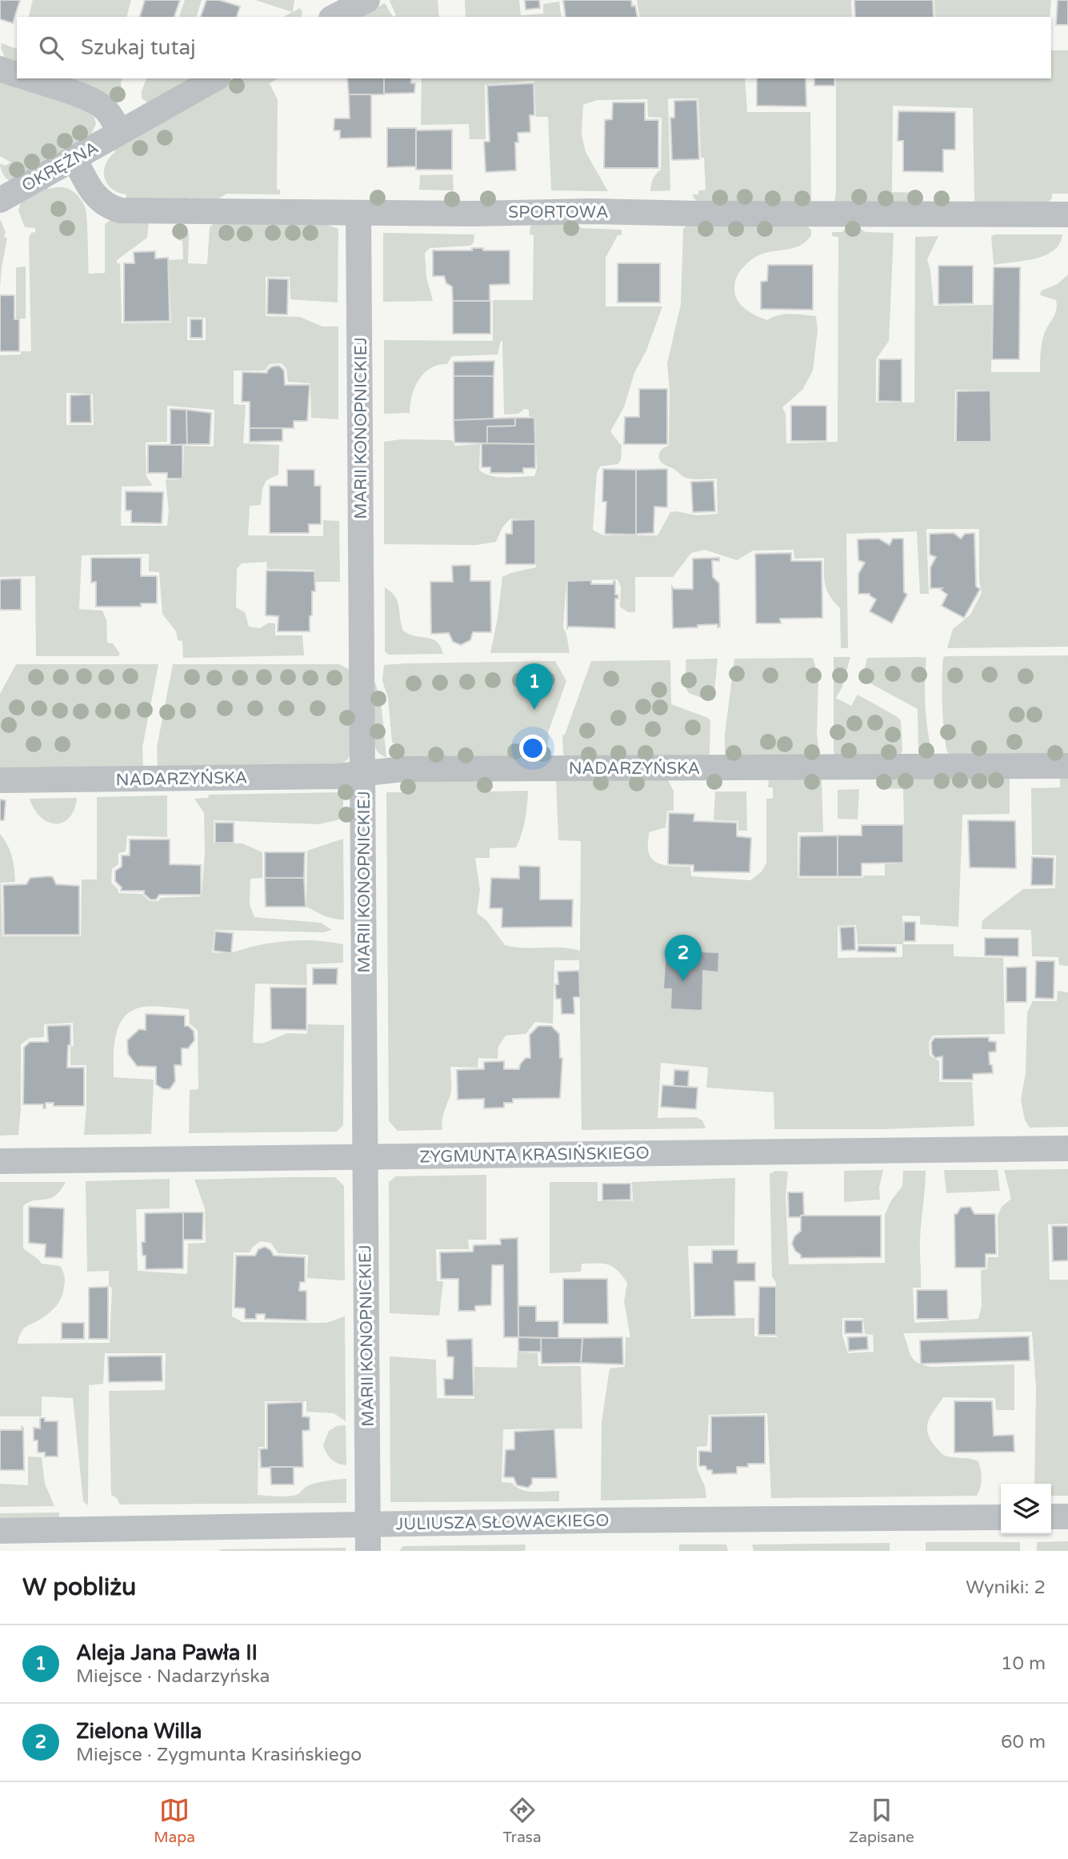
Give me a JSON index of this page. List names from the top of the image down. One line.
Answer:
{"streets":{"street":["OKRĘŻNA","SPORTOWA","MARII KONOPNICKIEJ","NADARZYŃSKA","ZYGMUNTA KRASIŃSKIEGO","JULIUSZA SŁOWACKIEGO"]},"crossings":[["OKRĘŻNA","SPORTOWA"],["SPORTOWA","MARII KONOPNICKIEJ"],["MARII KONOPNICKIEJ","NADARZYŃSKA"],["MARII KONOPNICKIEJ","ZYGMUNTA KRASIŃSKIEGO"],["MARII KONOPNICKIEJ","JULIUSZA SŁOWACKIEGO"]],"page":{"search":"Szukaj tutaj","pins":["1","2"],"heading":["W pobliżu","Wyniki: 2"],"list":[{"mark":"1","name":"Aleja Jana Pawła II","note":"Miejsce · Nadarzyńska","value":"10 m"},{"mark":"2","name":"Zielona Willa","note":"Miejsce · Zygmunta Krasińskiego","value":"60 m"}],"nav":["Mapa","Trasa","Zapisane"]}}
